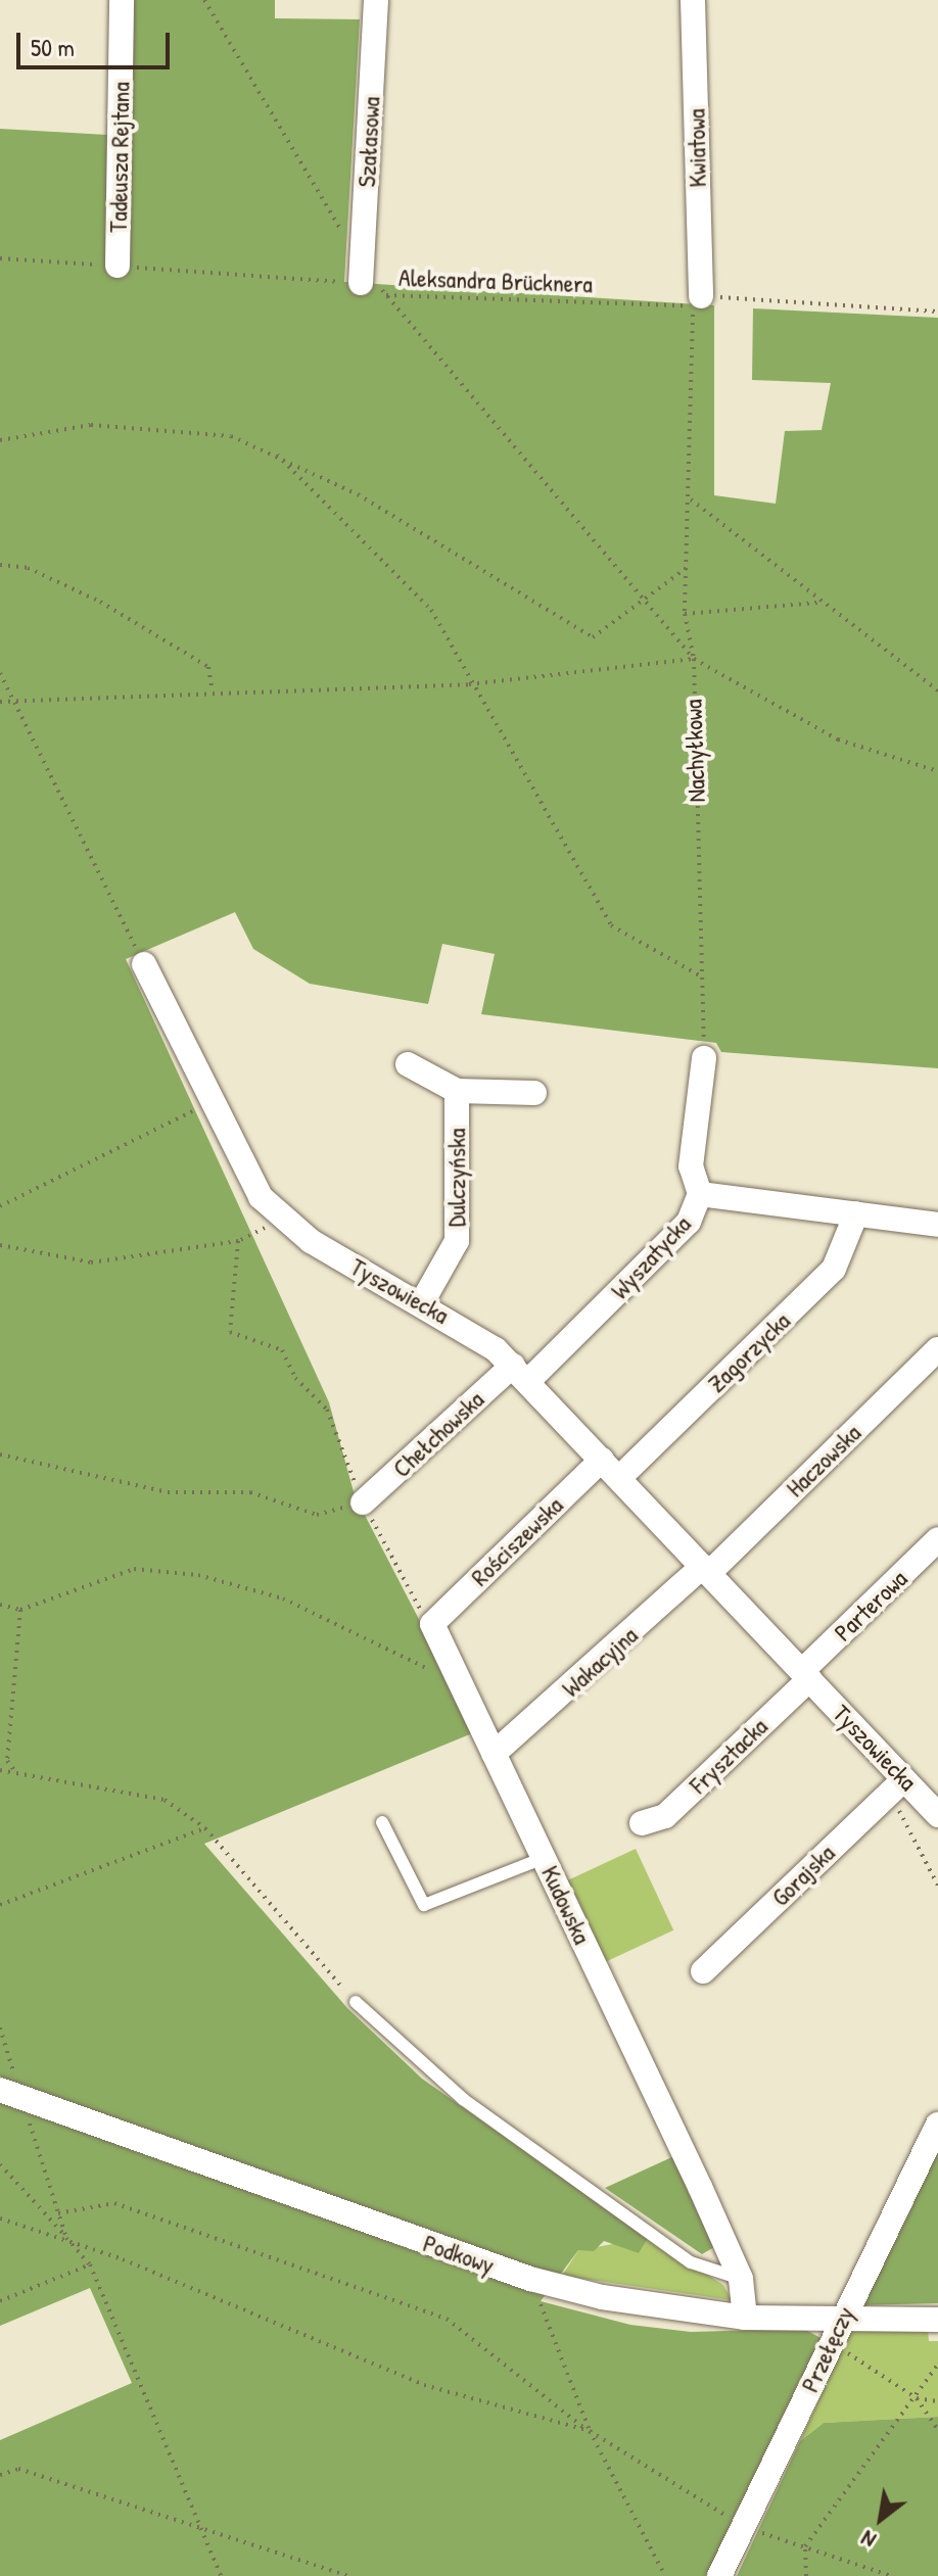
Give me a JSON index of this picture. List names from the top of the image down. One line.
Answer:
{"streets":{"street":["Szałasowa","Kwiatowa","Tadeusza Rejtana","Dulczyńska","Wyszatycka","Tyszowiecka","Zagorzycka","Chełchowska","Haczowska","Rościszewska","Parterowa","Wakacyjna","Frysztacka","Gorajska","Kudowska","Podkowy","Przełęczy"],"path":["Aleksandra Brücknera","Nachyłkowa"]},"crossings":[["Szałasowa","Aleksandra Brücknera"],["Kwiatowa","Aleksandra Brücknera"],["Kwiatowa","Nachyłkowa"],["Tadeusza Rejtana","Aleksandra Brücknera"],["Aleksandra Brücknera","Nachyłkowa"],["Dulczyńska","Tyszowiecka"],["Wyszatycka","Tyszowiecka"],["Wyszatycka","Zagorzycka"],["Wyszatycka","Chełchowska"],["Tyszowiecka","Zagorzycka"],["Tyszowiecka","Chełchowska"],["Tyszowiecka","Haczowska"],["Tyszowiecka","Rościszewska"],["Tyszowiecka","Parterowa"],["Tyszowiecka","Wakacyjna"],["Tyszowiecka","Frysztacka"],["Tyszowiecka","Gorajska"],["Zagorzycka","Rościszewska"],["Haczowska","Wakacyjna"],["Rościszewska","Kudowska"],["Parterowa","Frysztacka"],["Wakacyjna","Kudowska"],["Kudowska","Podkowy"],["Podkowy","Przełęczy"]],"scale_bar":"50 m","north":"bottom left"}
